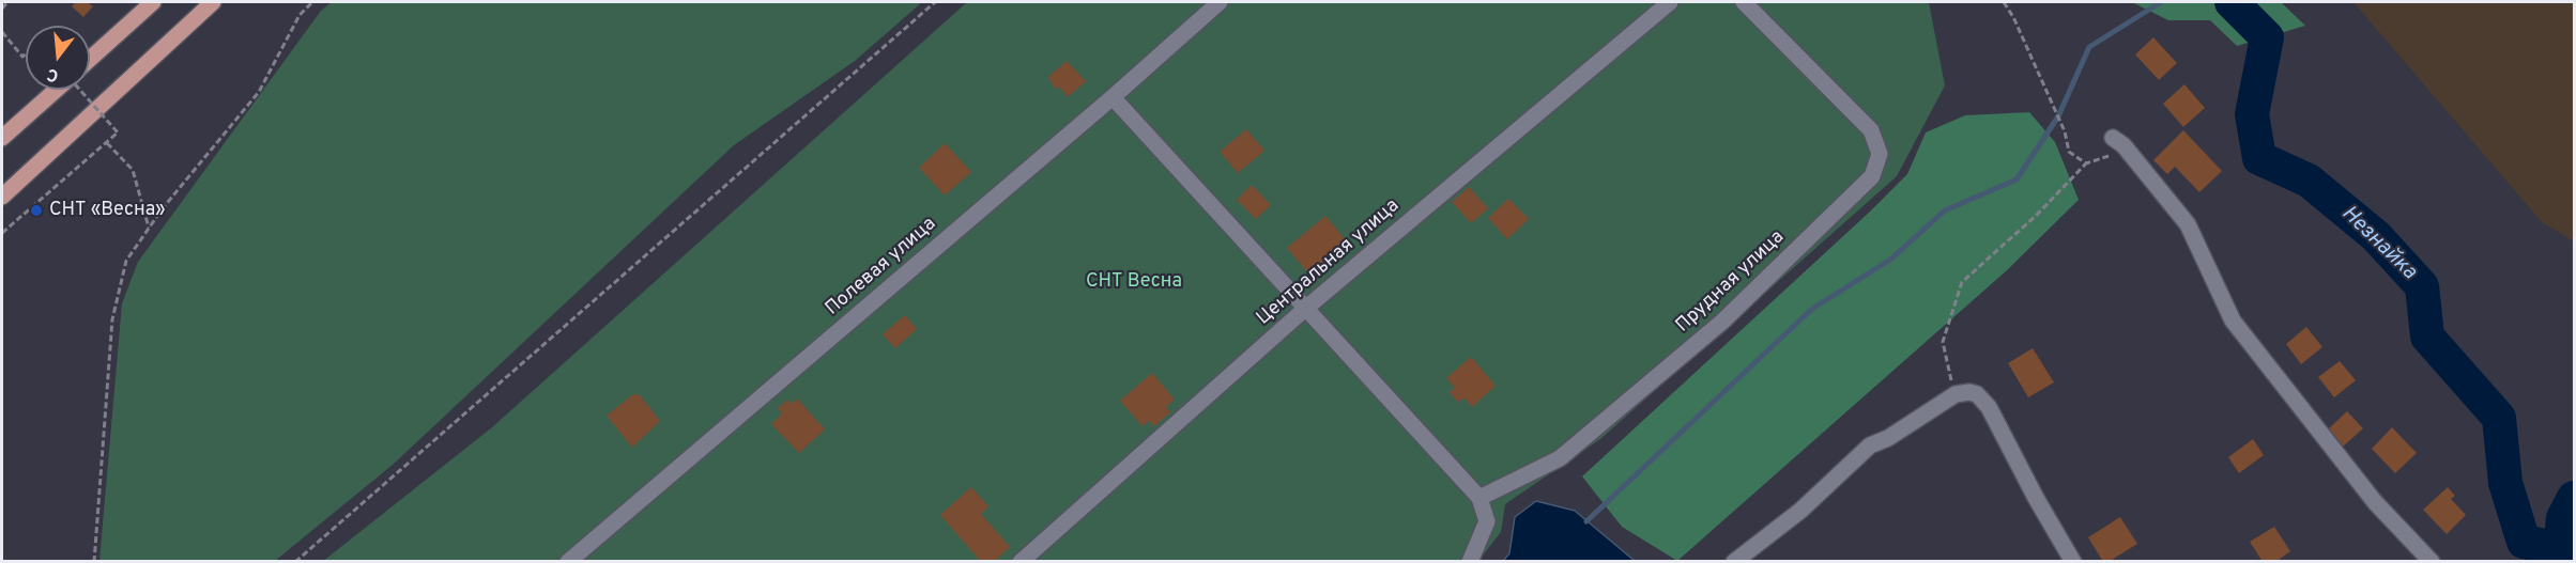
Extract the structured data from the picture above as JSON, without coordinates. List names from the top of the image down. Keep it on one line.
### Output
{"streets":{"street":["Центральная улица","Полевая улица","Прудная улица"]},"water":["Незнайка"],"parks":["СНТ Весна"],"places":["СНТ «Весна»"],"north":"bottom"}
